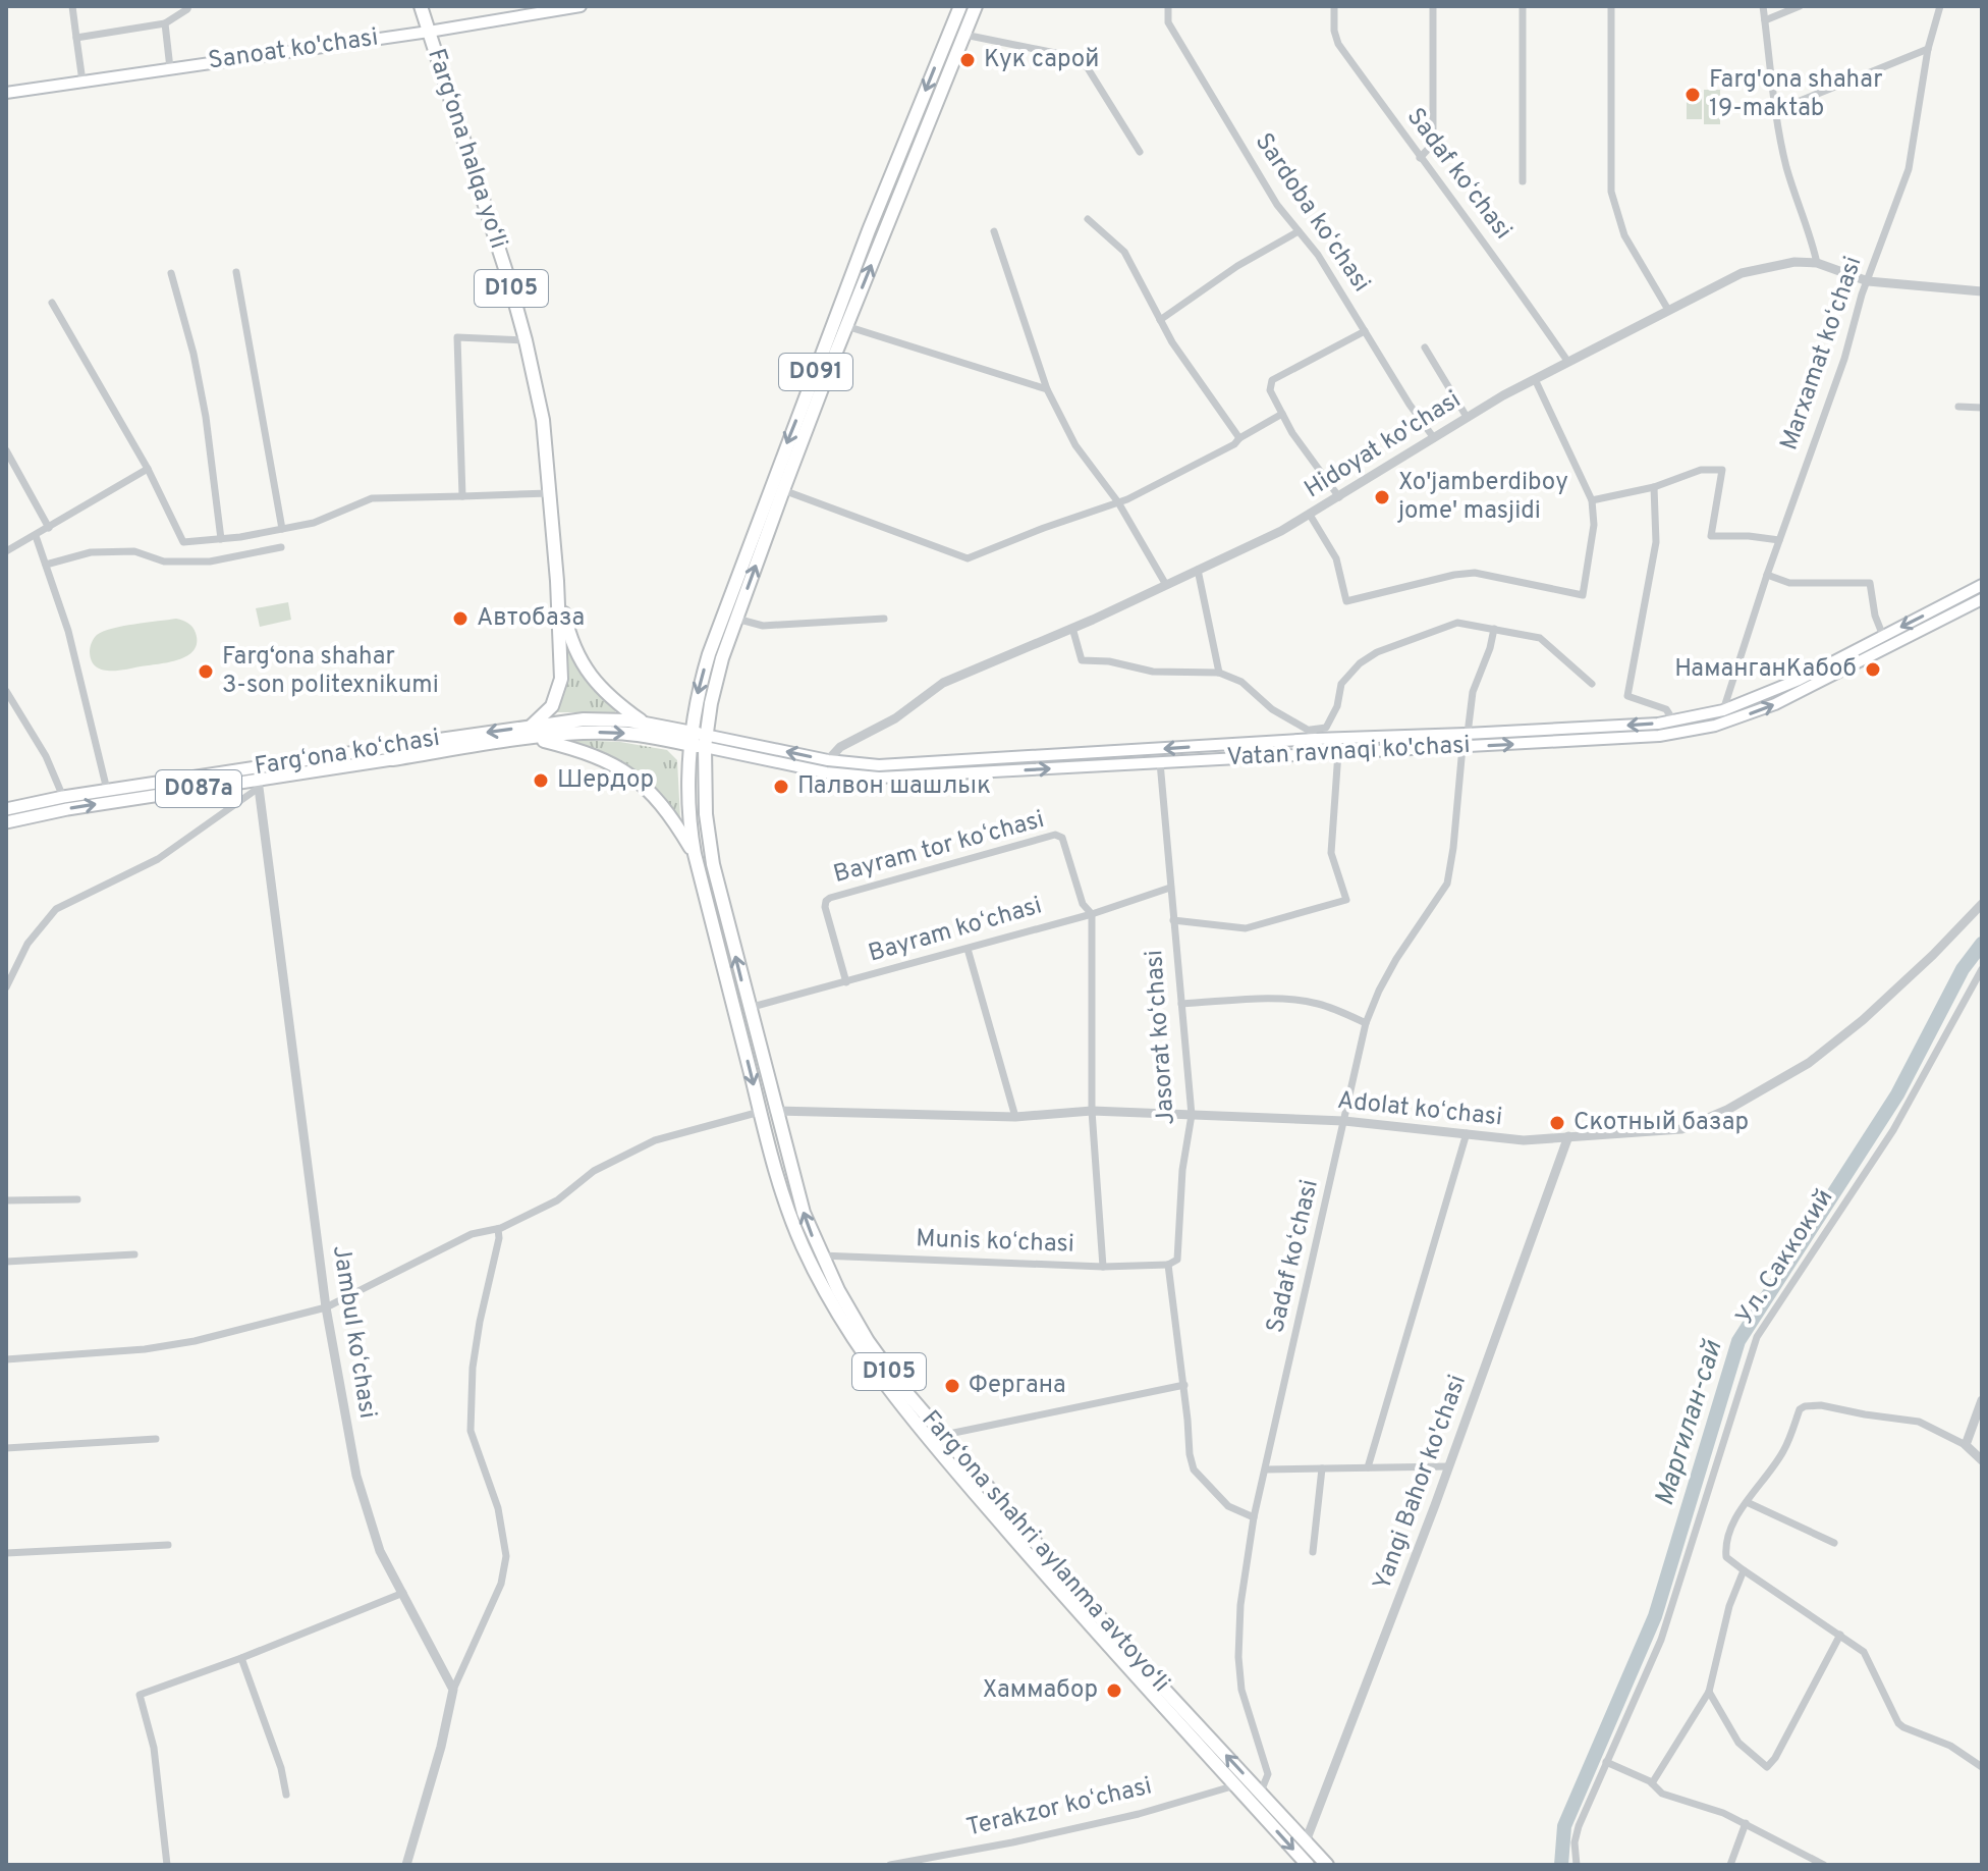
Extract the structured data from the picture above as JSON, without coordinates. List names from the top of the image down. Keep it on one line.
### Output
{"streets":{"highway":["Farg‘ona halqa yo‘li","D105","D091","Vatan ravnaqi ko'chasi","Fargʻona koʻchasi","Farg‘ona shahri aylanma avtoyo‘li"],"main road":["Sanoat ko'chasi","D087a"],"street":["Sadaf koʻchasi","Sardoba koʻchasi","Marxamat koʻchasi","Hidoyat ko'chasi","Bayram tor koʻchasi","Bayram koʻchasi","Jasorat koʻchasi","Adolat koʻchasi","Munis koʻchasi","Ул. Саккокий","Jambul koʻchasi","Yangi Bahor ko'chasi","Terakzor koʻchasi"]},"crossings":[["Sanoat ko'chasi","Farg‘ona halqa yo‘li"],["Farg‘ona halqa yo‘li","D105"],["Sadaf koʻchasi","Hidoyat ko'chasi"],["Sadaf koʻchasi","Vatan ravnaqi ko'chasi"],["Sadaf koʻchasi","Jasorat koʻchasi"],["Sadaf koʻchasi","Adolat koʻchasi"],["Sadaf koʻchasi","Farg‘ona shahri aylanma avtoyo‘li"],["Sardoba koʻchasi","Hidoyat ko'chasi"],["D105","Fargʻona koʻchasi"],["D105","Farg‘ona shahri aylanma avtoyo‘li"],["Marxamat koʻchasi","Hidoyat ko'chasi"],["Marxamat koʻchasi","Vatan ravnaqi ko'chasi"],["D091","Vatan ravnaqi ko'chasi"],["D091","Fargʻona koʻchasi"],["D091","Farg‘ona shahri aylanma avtoyo‘li"],["Hidoyat ko'chasi","Vatan ravnaqi ko'chasi"],["Vatan ravnaqi ko'chasi","Fargʻona koʻchasi"],["Vatan ravnaqi ko'chasi","Jasorat koʻchasi"],["Vatan ravnaqi ko'chasi","Farg‘ona shahri aylanma avtoyo‘li"],["Fargʻona koʻchasi","Jambul koʻchasi"],["Fargʻona koʻchasi","Farg‘ona shahri aylanma avtoyo‘li"],["Bayram tor koʻchasi","Bayram koʻchasi"],["Bayram tor koʻchasi","Adolat koʻchasi"],["Bayram tor koʻchasi","Munis koʻchasi"],["Bayram koʻchasi","Jasorat koʻchasi"],["Bayram koʻchasi","Farg‘ona shahri aylanma avtoyo‘li"],["Jasorat koʻchasi","Adolat koʻchasi"],["Jasorat koʻchasi","Munis koʻchasi"],["Adolat koʻchasi","Yangi Bahor ko'chasi"],["Adolat koʻchasi","Farg‘ona shahri aylanma avtoyo‘li"],["Munis koʻchasi","Farg‘ona shahri aylanma avtoyo‘li"],["Yangi Bahor ko'chasi","Farg‘ona shahri aylanma avtoyo‘li"],["Farg‘ona shahri aylanma avtoyo‘li","Terakzor koʻchasi"]],"water":["Маргилан-сай"],"places":["Кук сарой","Farg'ona shahar 19-maktab","Xo'jamberdiboy jome' masjidi","Автобаза","НаманганКабоб","Farg‘ona shahar 3-son politexnikumi","Шердор","Палвон шашлык","Скотный базар","Фергана","Хаммабор"]}
